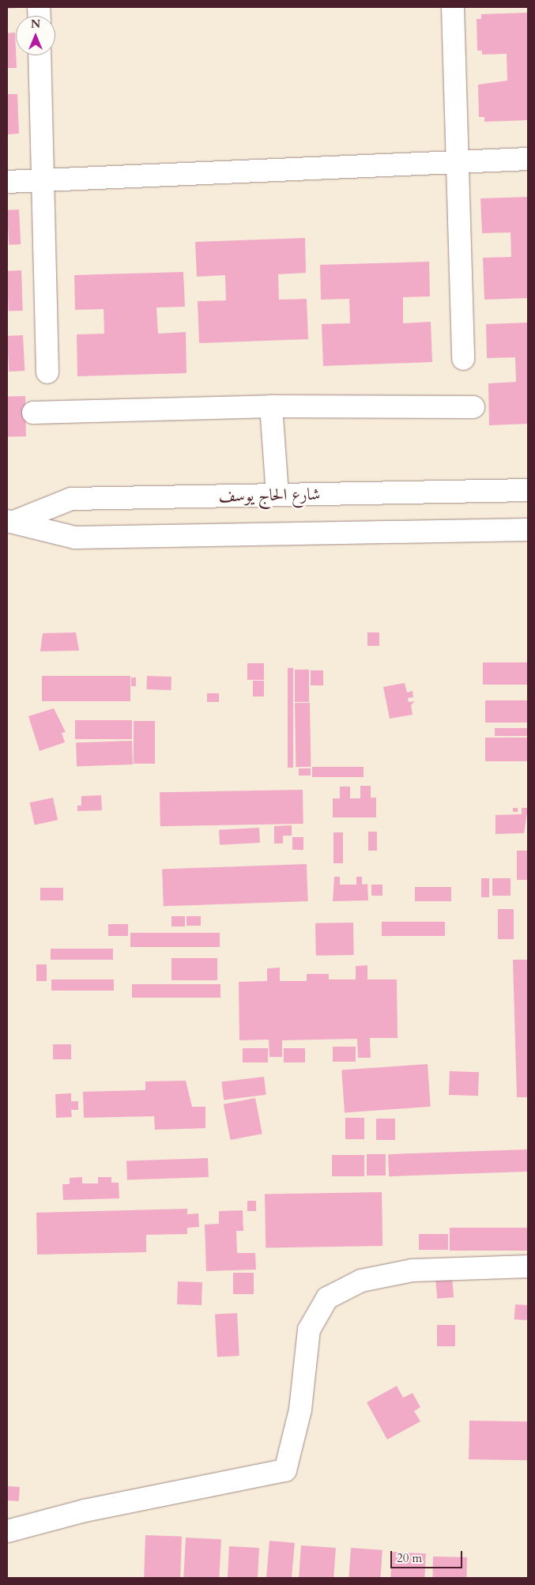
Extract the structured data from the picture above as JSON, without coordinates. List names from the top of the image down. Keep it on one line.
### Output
{"streets":{"street":["شارع الحاج يوسف"]},"scale_bar":"20 m","north":"top"}
